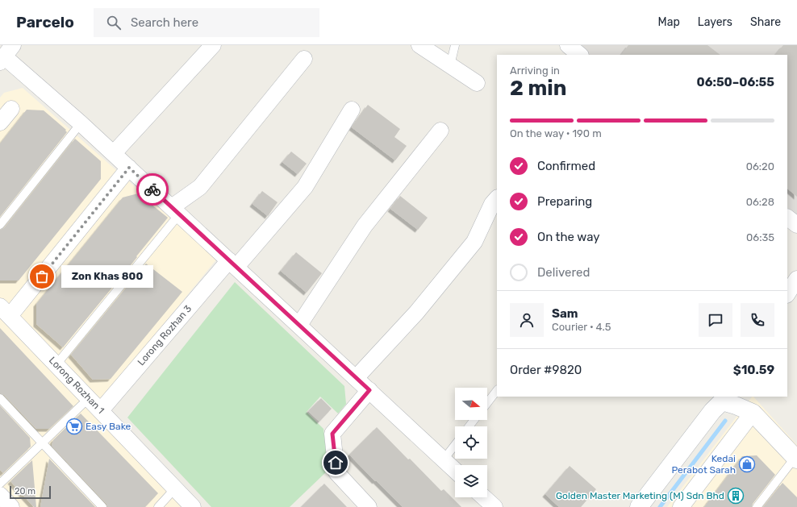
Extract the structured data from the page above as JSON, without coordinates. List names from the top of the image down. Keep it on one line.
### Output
{"streets":{"street":["Lorong Rozhan 3","Lorong Rozhan 1"]},"crossings":[["Lorong Rozhan 3","Lorong Rozhan 1"]],"places":{"other":["Zon Khas 800"],"supermarket":["Easy Bake"],"shop":["Kedai Perabot Sarah"],"building":["Golden Master Marketing (M) Sdn Bhd"]},"scale_bar":"20 m","north":"right","page":{"header":"Parcelo","search":"Search here","nav":["Map","Layers","Share"],"heading":["2 min","Arriving in","06:50–06:55"],"panel":["Sam","Courier · 4.5","Order #9820","$10.59"],"bar":"On the way · 190 m","list":[["Confirmed","06:20"],["Preparing","06:28"],["On the way","06:35"],"Delivered"],"bubble":"Zon Khas 800","scale":"20 m"}}
